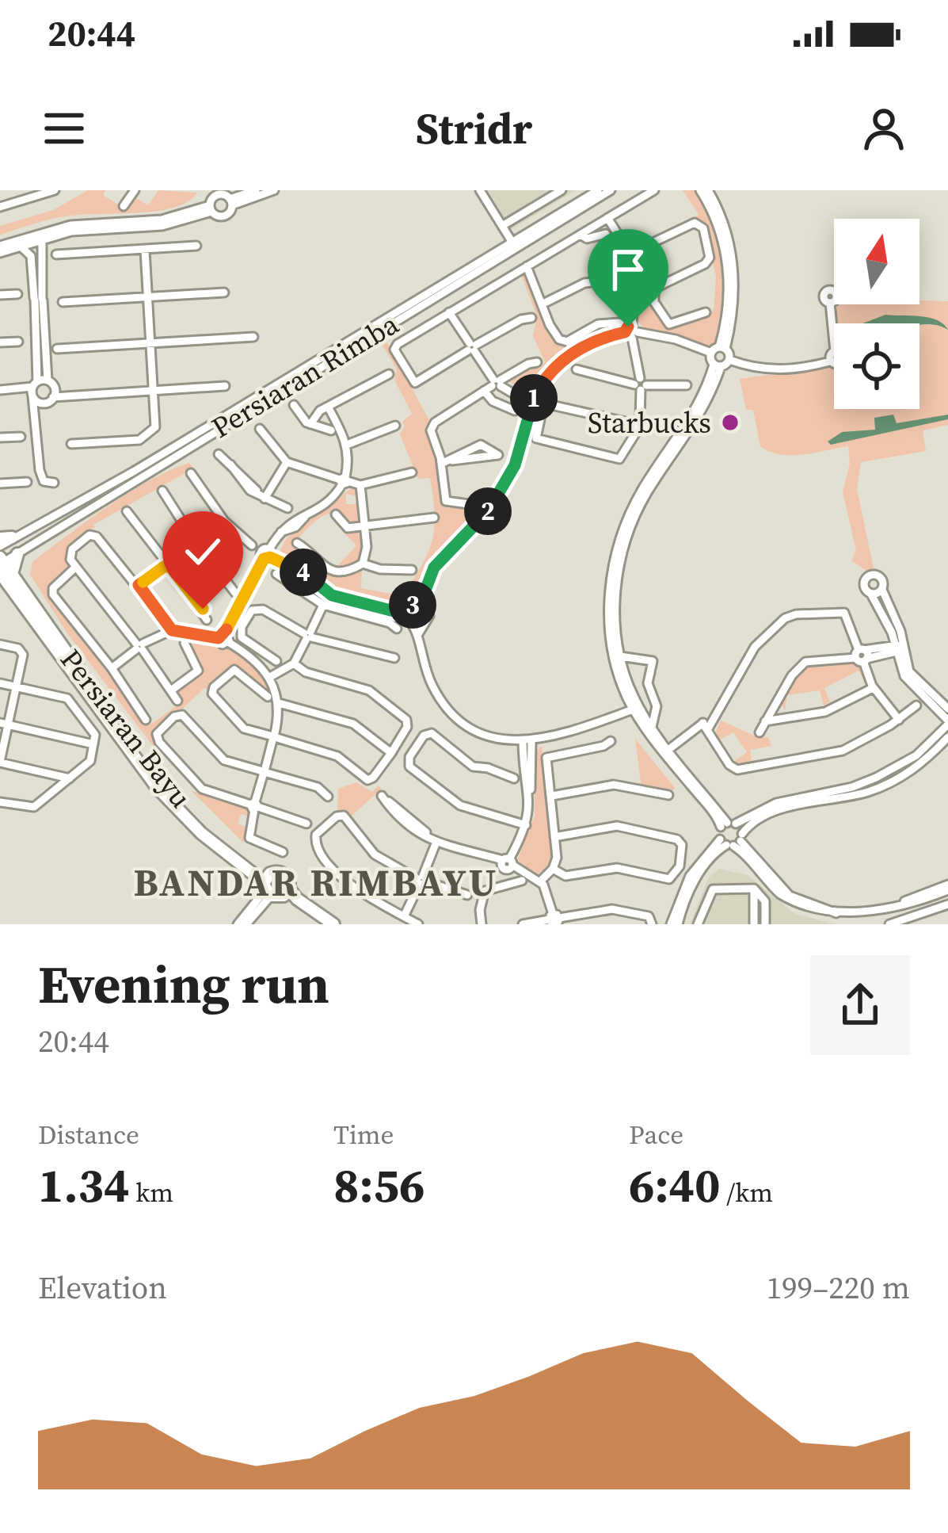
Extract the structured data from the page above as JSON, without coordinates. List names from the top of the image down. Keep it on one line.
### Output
{"streets":{"main road":["Persiaran Bayu"],"street":["Persiaran Rimba"]},"districts":["BANDAR RIMBAYU"],"places":["Starbucks"],"north":"top","page":{"status":"20:44","header":"Stridr","pins":["1","2","4","3"],"heading":["Evening run","20:44"],"stats":[["Distance","1.34 km"],["Time","8:56"],["Pace","6:40 /km"]],"chart":["Elevation","199–220 m"]}}
